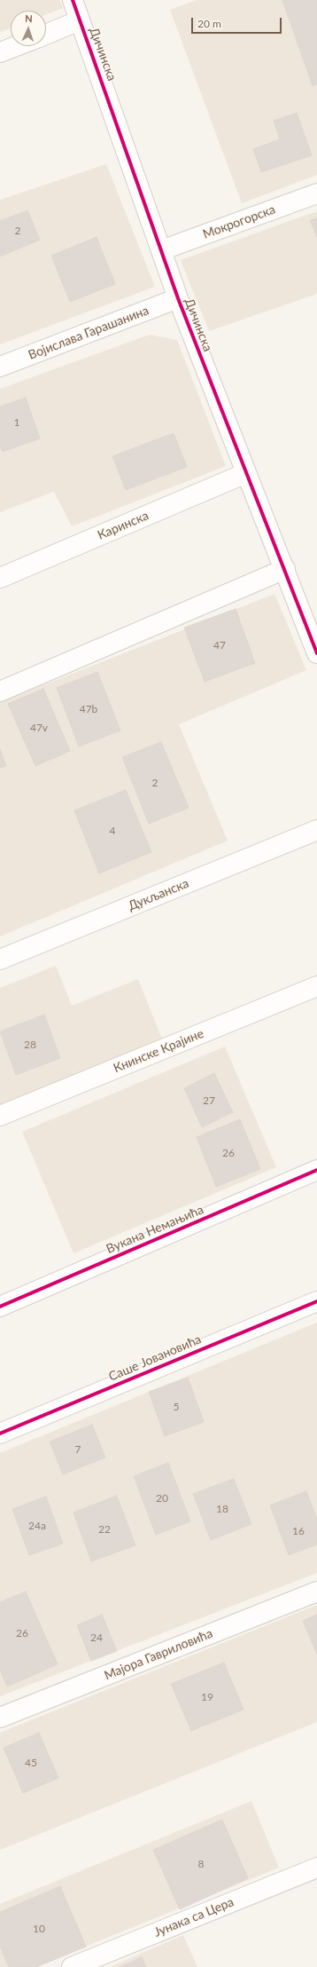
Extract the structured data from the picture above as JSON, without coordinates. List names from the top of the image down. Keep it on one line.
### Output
{"streets":{"street":["Дичинска","Мокрогорска","Војислава Гарашанина","Каринска","Дукљанска","Книнске Крајине","Вукана Немањића","Саше Јовановића","Мајора Гавриловића","Јунака са Цера"]},"crossings":[["Дичинска","Мокрогорска"],["Дичинска","Војислава Гарашанина"],["Дичинска","Каринска"]],"house_numbers":["2","1","47","47b","47v","2","4","28","27","26","5","7","20","18","24a","22","16","26","24","19","45","8","10"],"scale_bar":"20 m","north":"top"}
